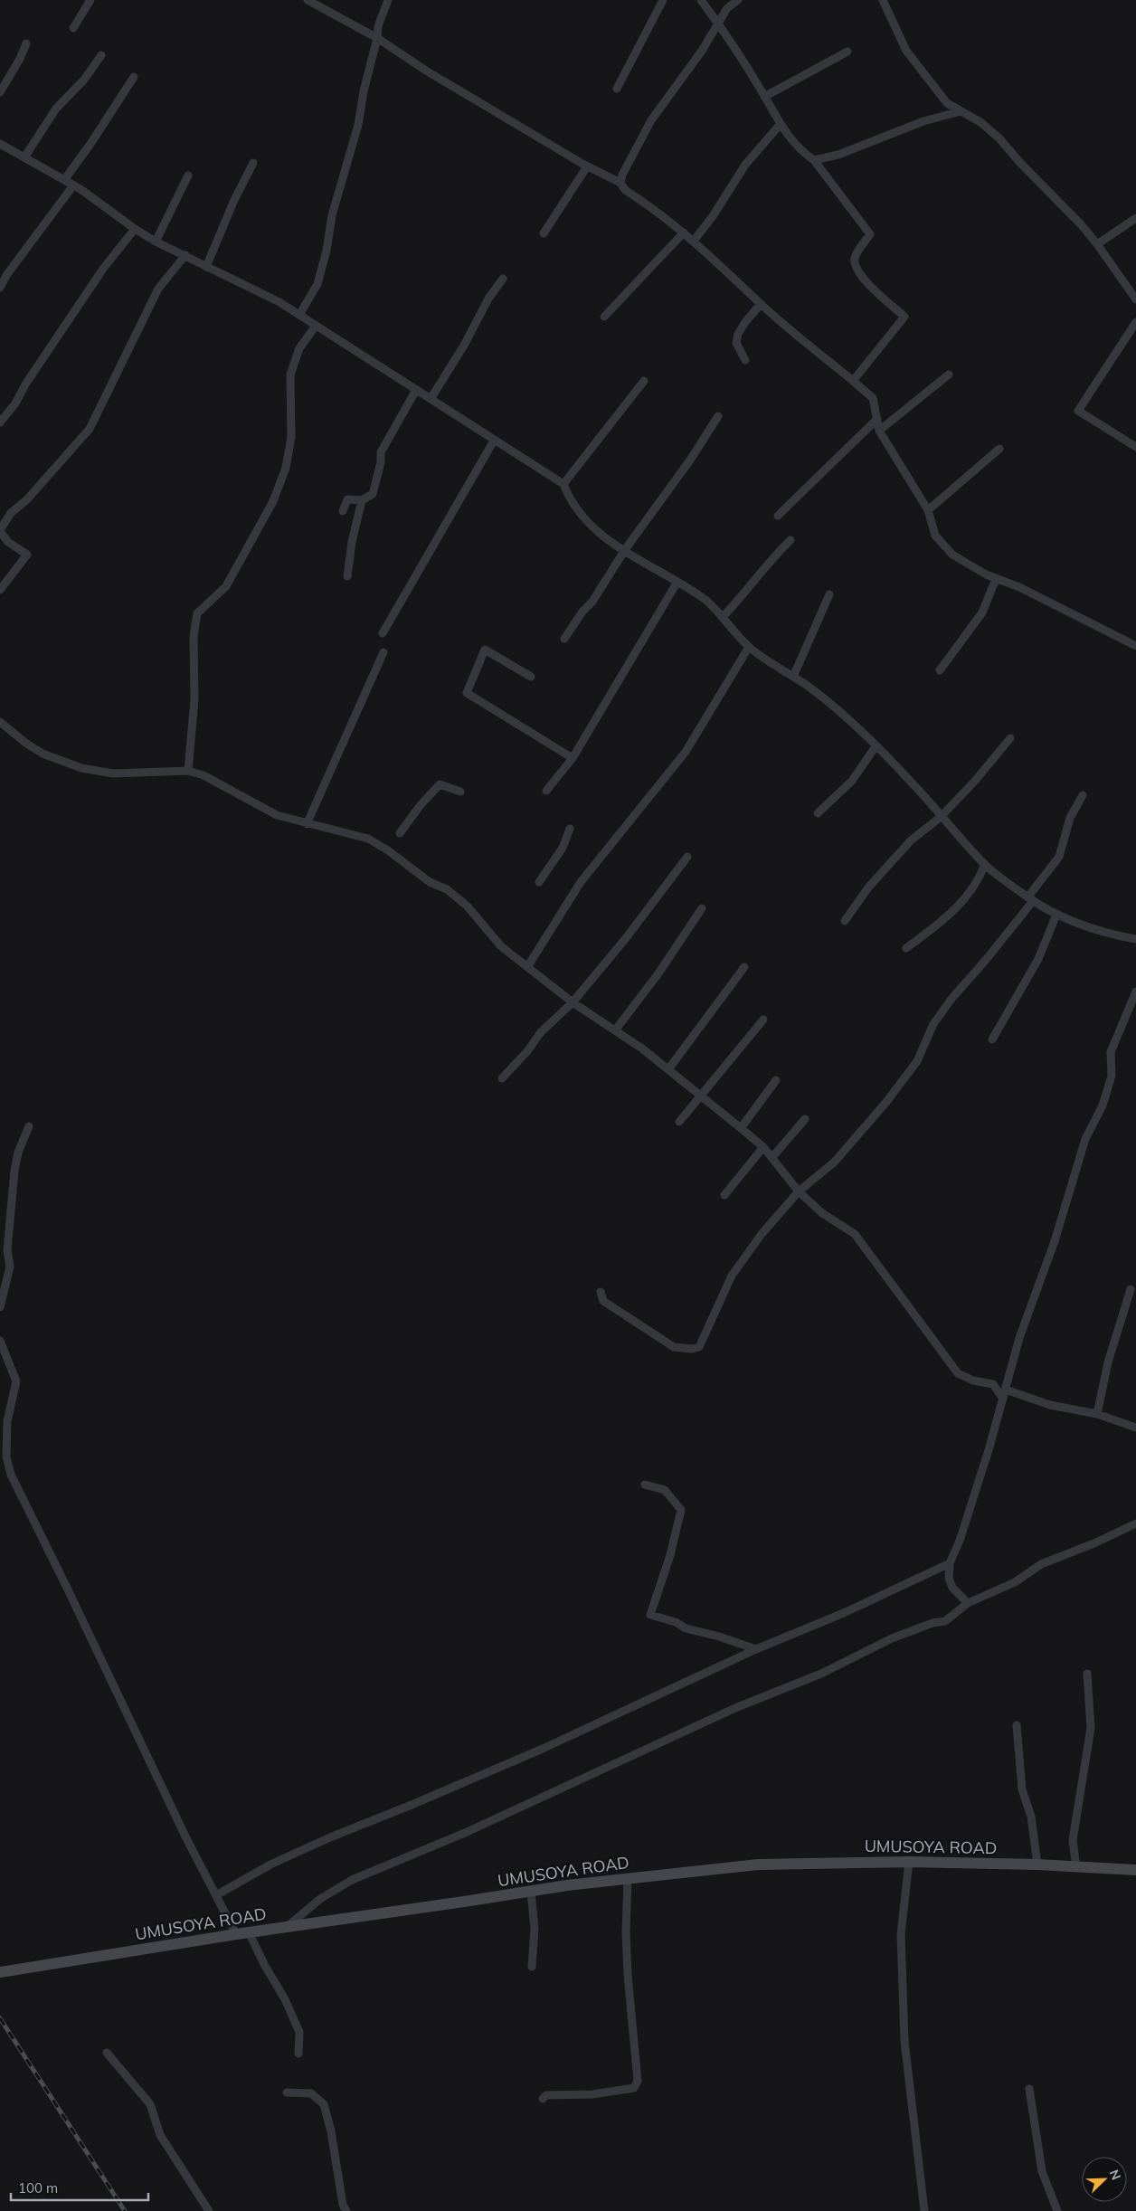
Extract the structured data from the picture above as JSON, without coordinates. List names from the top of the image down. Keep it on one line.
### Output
{"streets":{"main road":["UMUSOYA ROAD"]},"scale_bar":"100 m","north":"top right"}
